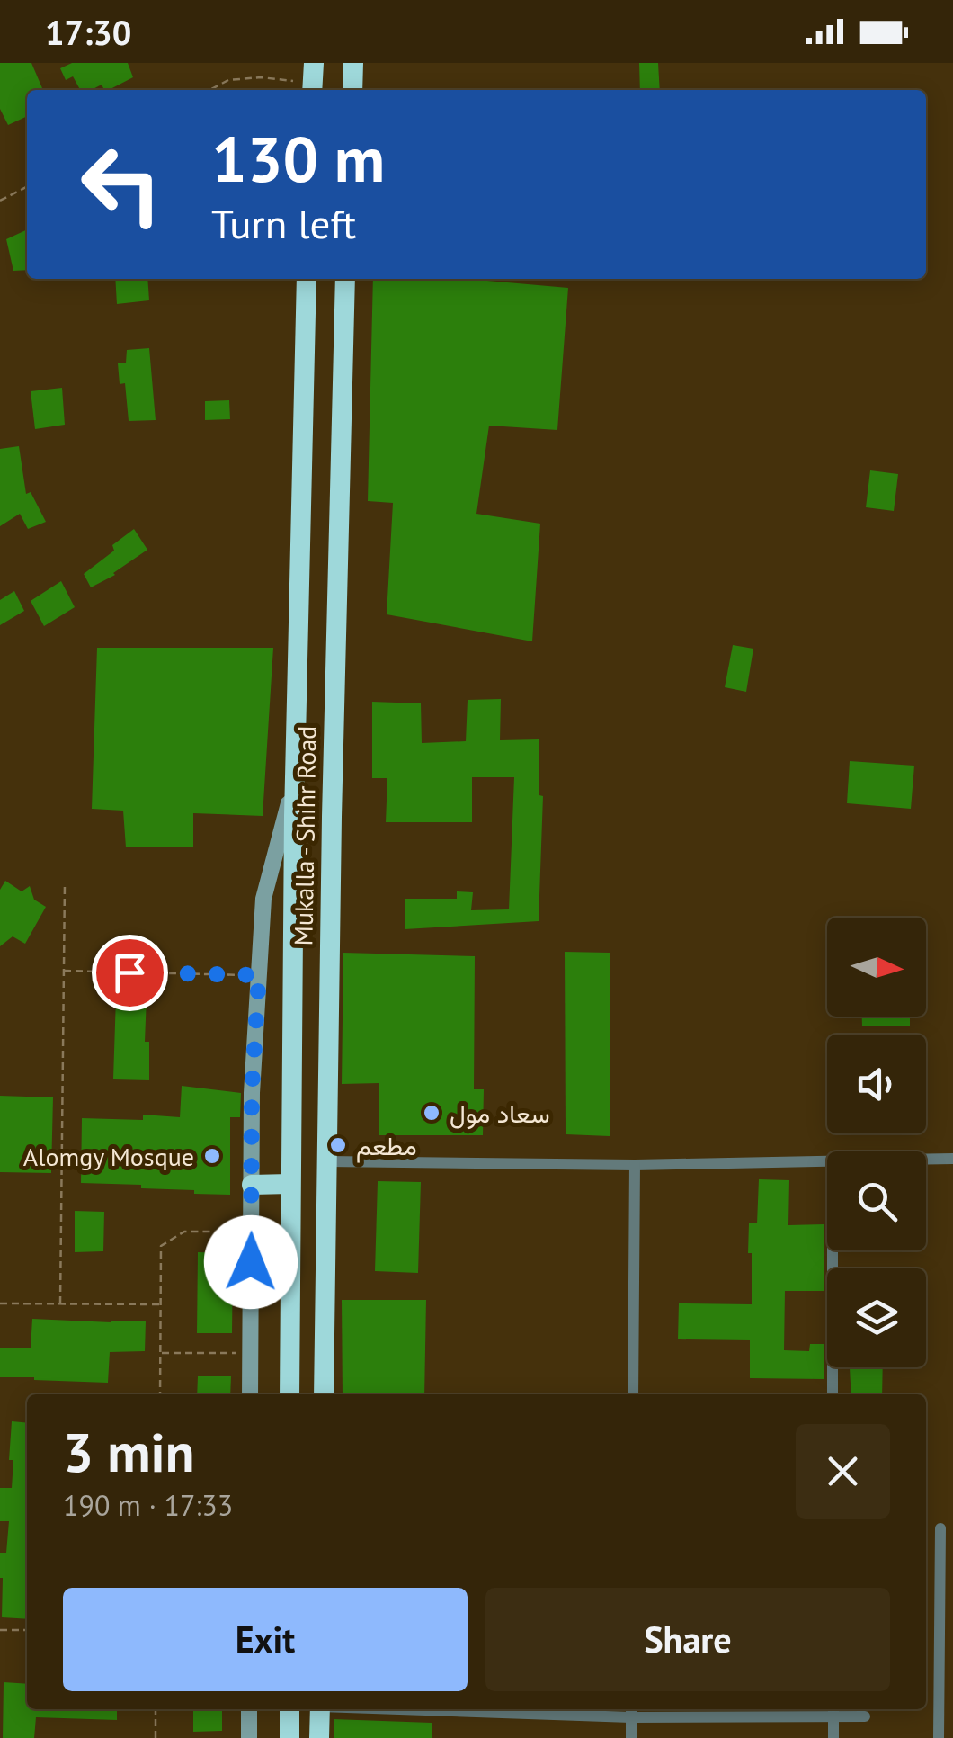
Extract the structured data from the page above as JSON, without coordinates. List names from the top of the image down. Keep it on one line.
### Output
{"streets":{"highway":["Mukalla - Shihr Road"]},"places":["سعاد مول","مطعم","Alomgy Mosque"],"north":"right","page":{"status":"17:30","turn":["130 m","Turn left"],"heading":["3 min","190 m · 17:33"],"buttons":["Exit","Share"]}}
